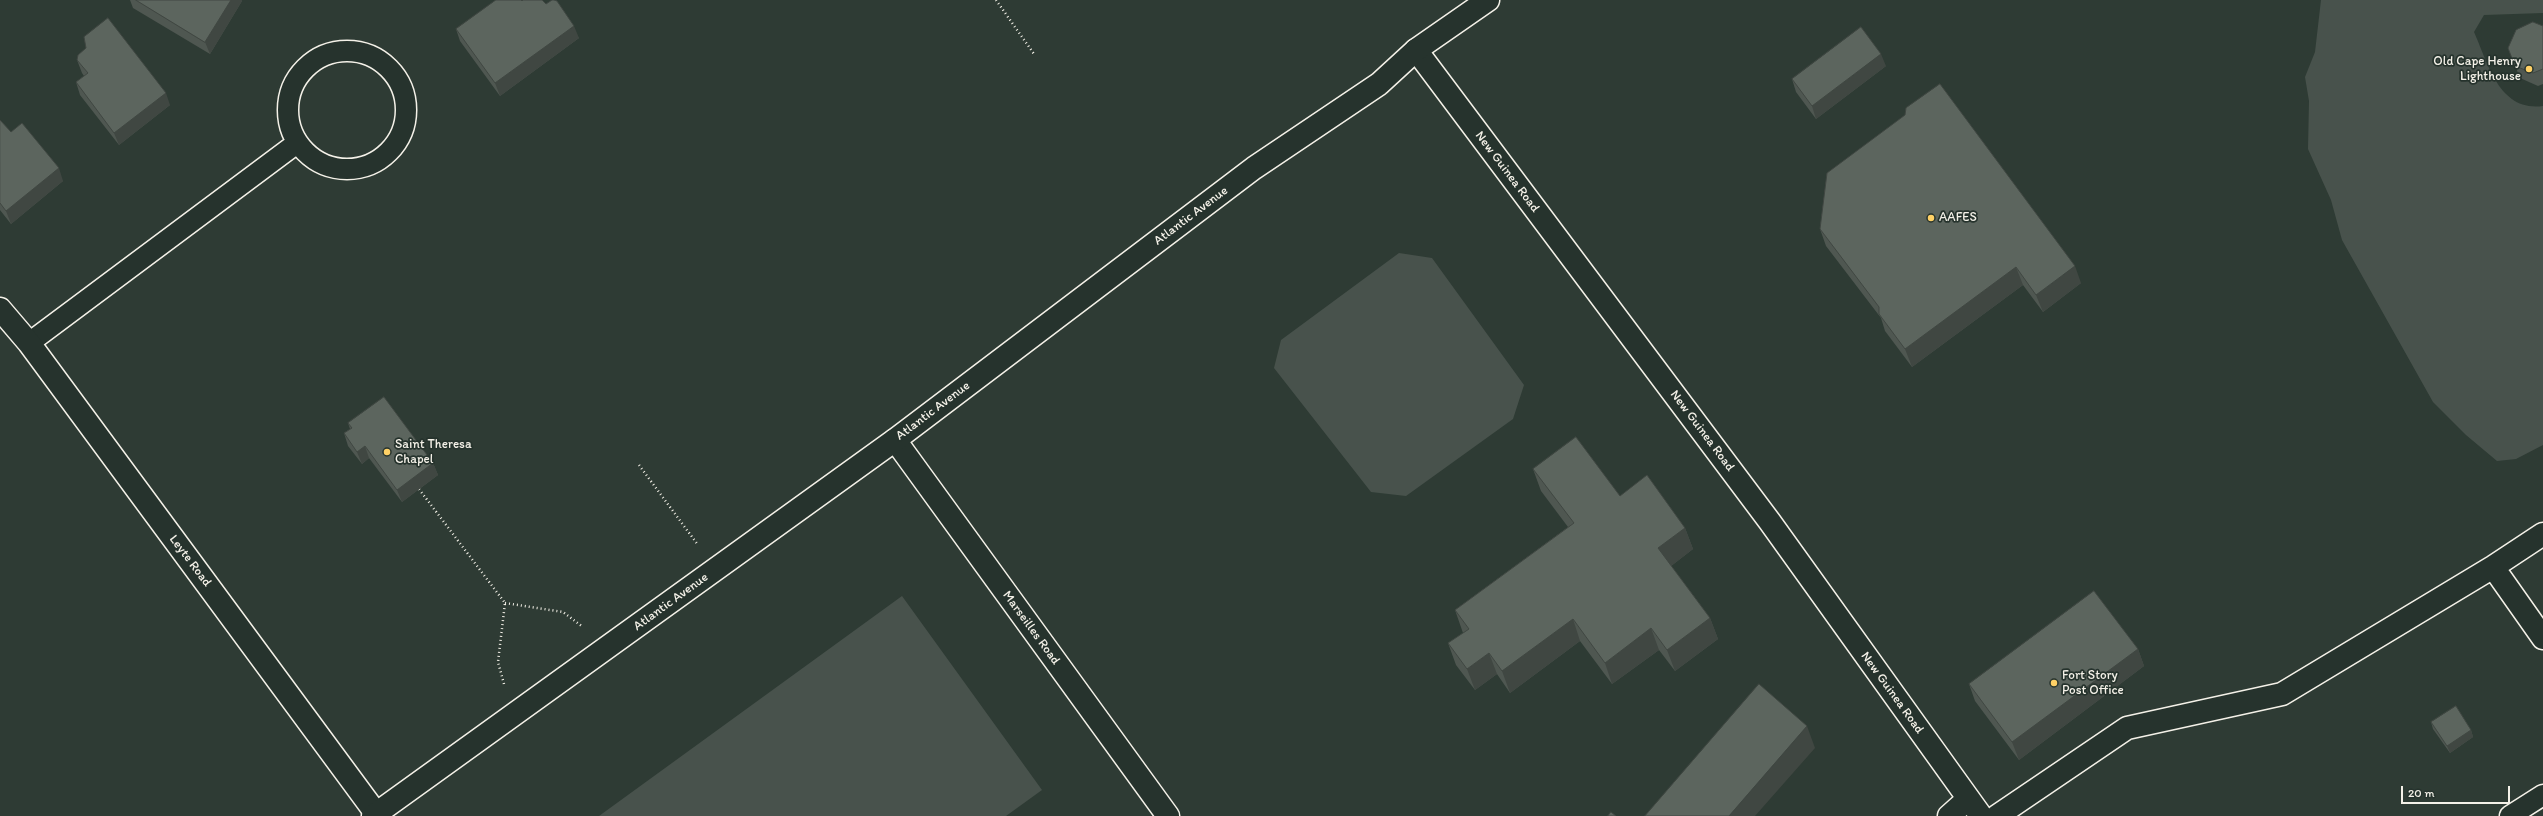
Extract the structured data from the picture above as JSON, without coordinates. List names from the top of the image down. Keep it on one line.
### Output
{"streets":{"street":["New Guinea Road","Atlantic Avenue","Leyte Road","Marseilles Road"]},"crossings":[["New Guinea Road","Atlantic Avenue"],["Atlantic Avenue","Leyte Road"],["Atlantic Avenue","Marseilles Road"]],"places":["Old Cape Henry Lighthouse","AAFES","Saint Theresa Chapel","Fort Story Post Office"],"scale_bar":"20 m"}
